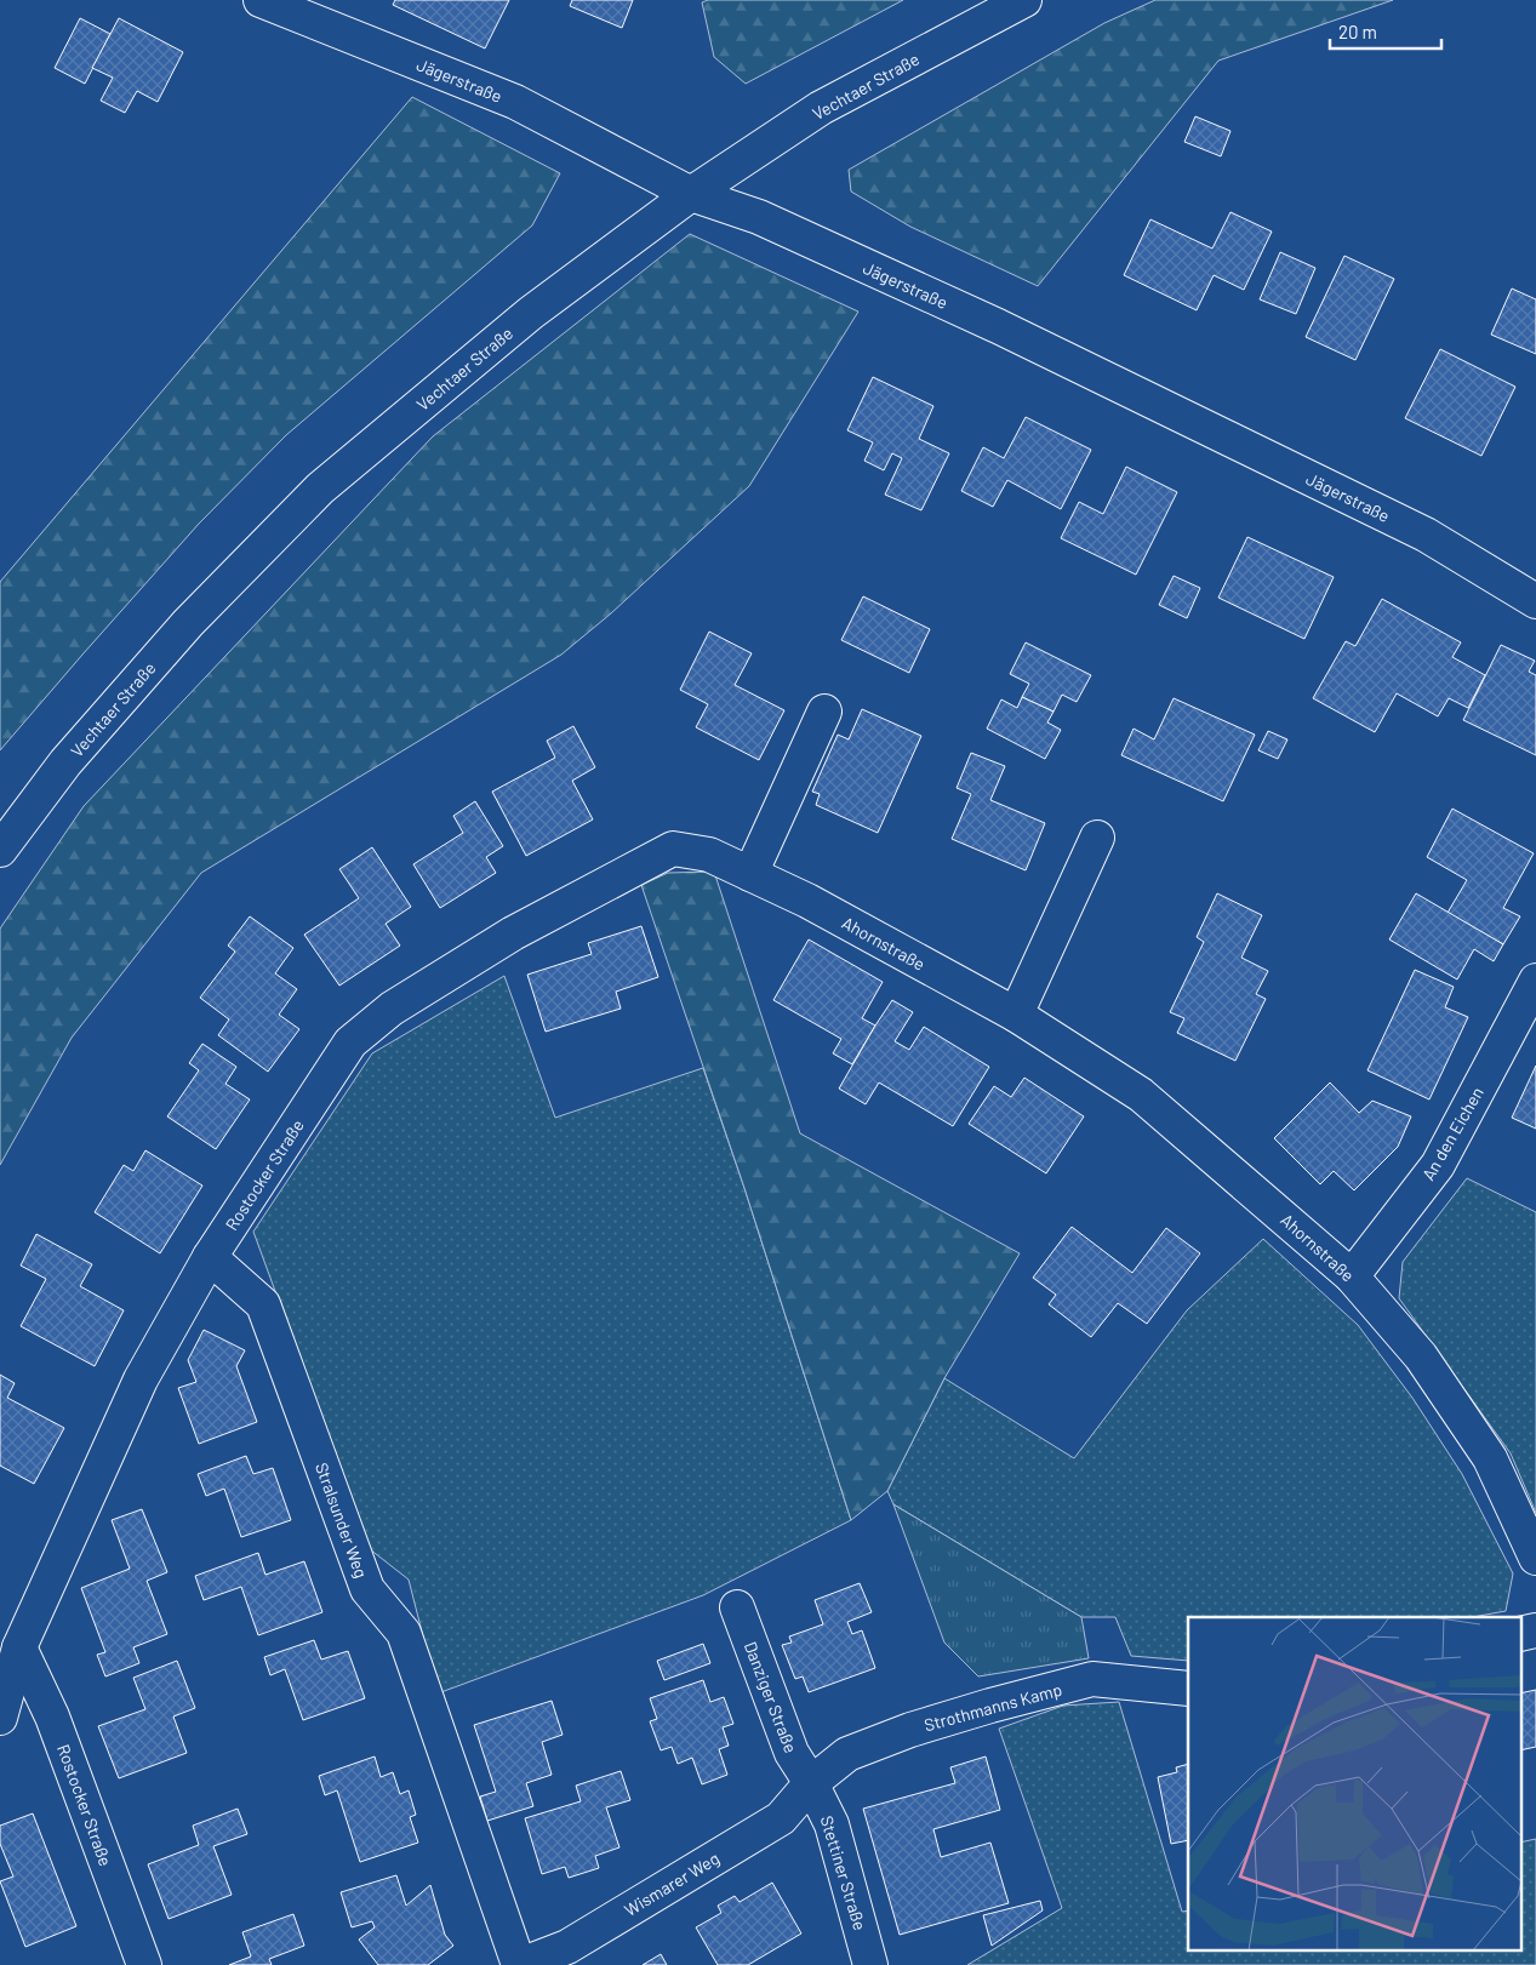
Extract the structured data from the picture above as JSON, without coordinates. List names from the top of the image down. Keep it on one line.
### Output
{"streets":{"street":["Jägerstraße","Vechtaer Straße","Ahornstraße","An den Eichen","Rostocker Straße","Stralsunder Weg","Danziger Straße","Strothmanns Kamp","Stettiner Straße","Wismarer Weg"]},"crossings":[["Jägerstraße","Vechtaer Straße"],["Ahornstraße","An den Eichen"],["Ahornstraße","Rostocker Straße"],["Rostocker Straße","Stralsunder Weg"],["Stralsunder Weg","Wismarer Weg"],["Danziger Straße","Strothmanns Kamp"],["Danziger Straße","Stettiner Straße"],["Danziger Straße","Wismarer Weg"],["Strothmanns Kamp","Stettiner Straße"],["Strothmanns Kamp","Wismarer Weg"],["Stettiner Straße","Wismarer Weg"]],"scale_bar":"20 m"}
